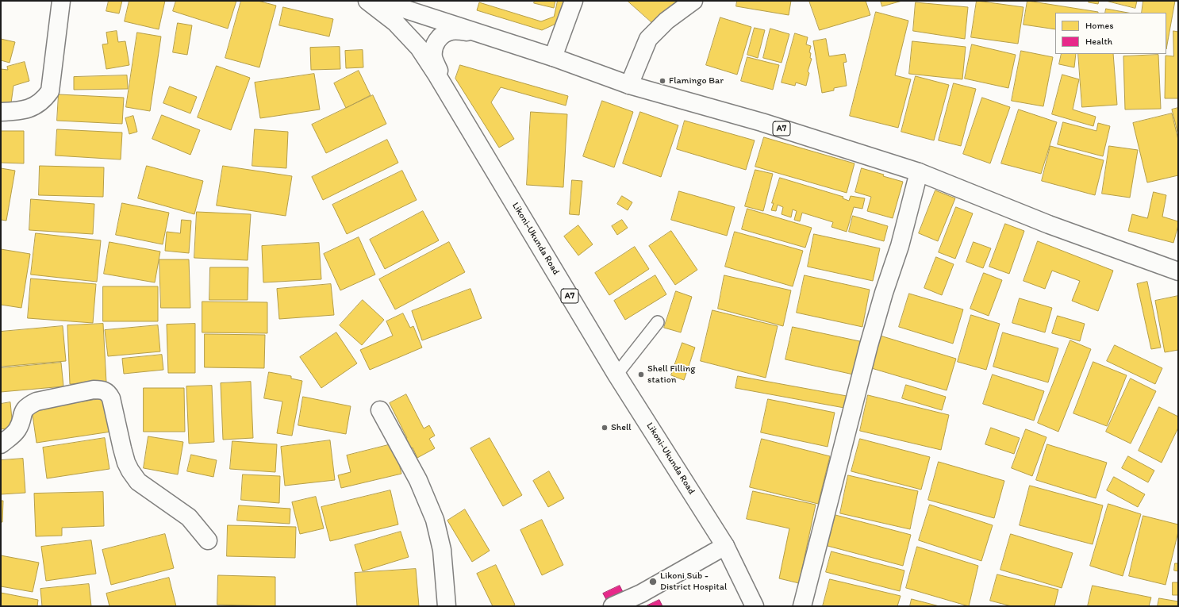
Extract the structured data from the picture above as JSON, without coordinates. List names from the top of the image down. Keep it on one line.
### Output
{"streets":{"main road":["A7","Likoni-Ukunda Road"]},"places":["Flamingo Bar","Shell Filling station","Shell","Likoni Sub - District Hospital"],"legend":["Homes","Health"]}
